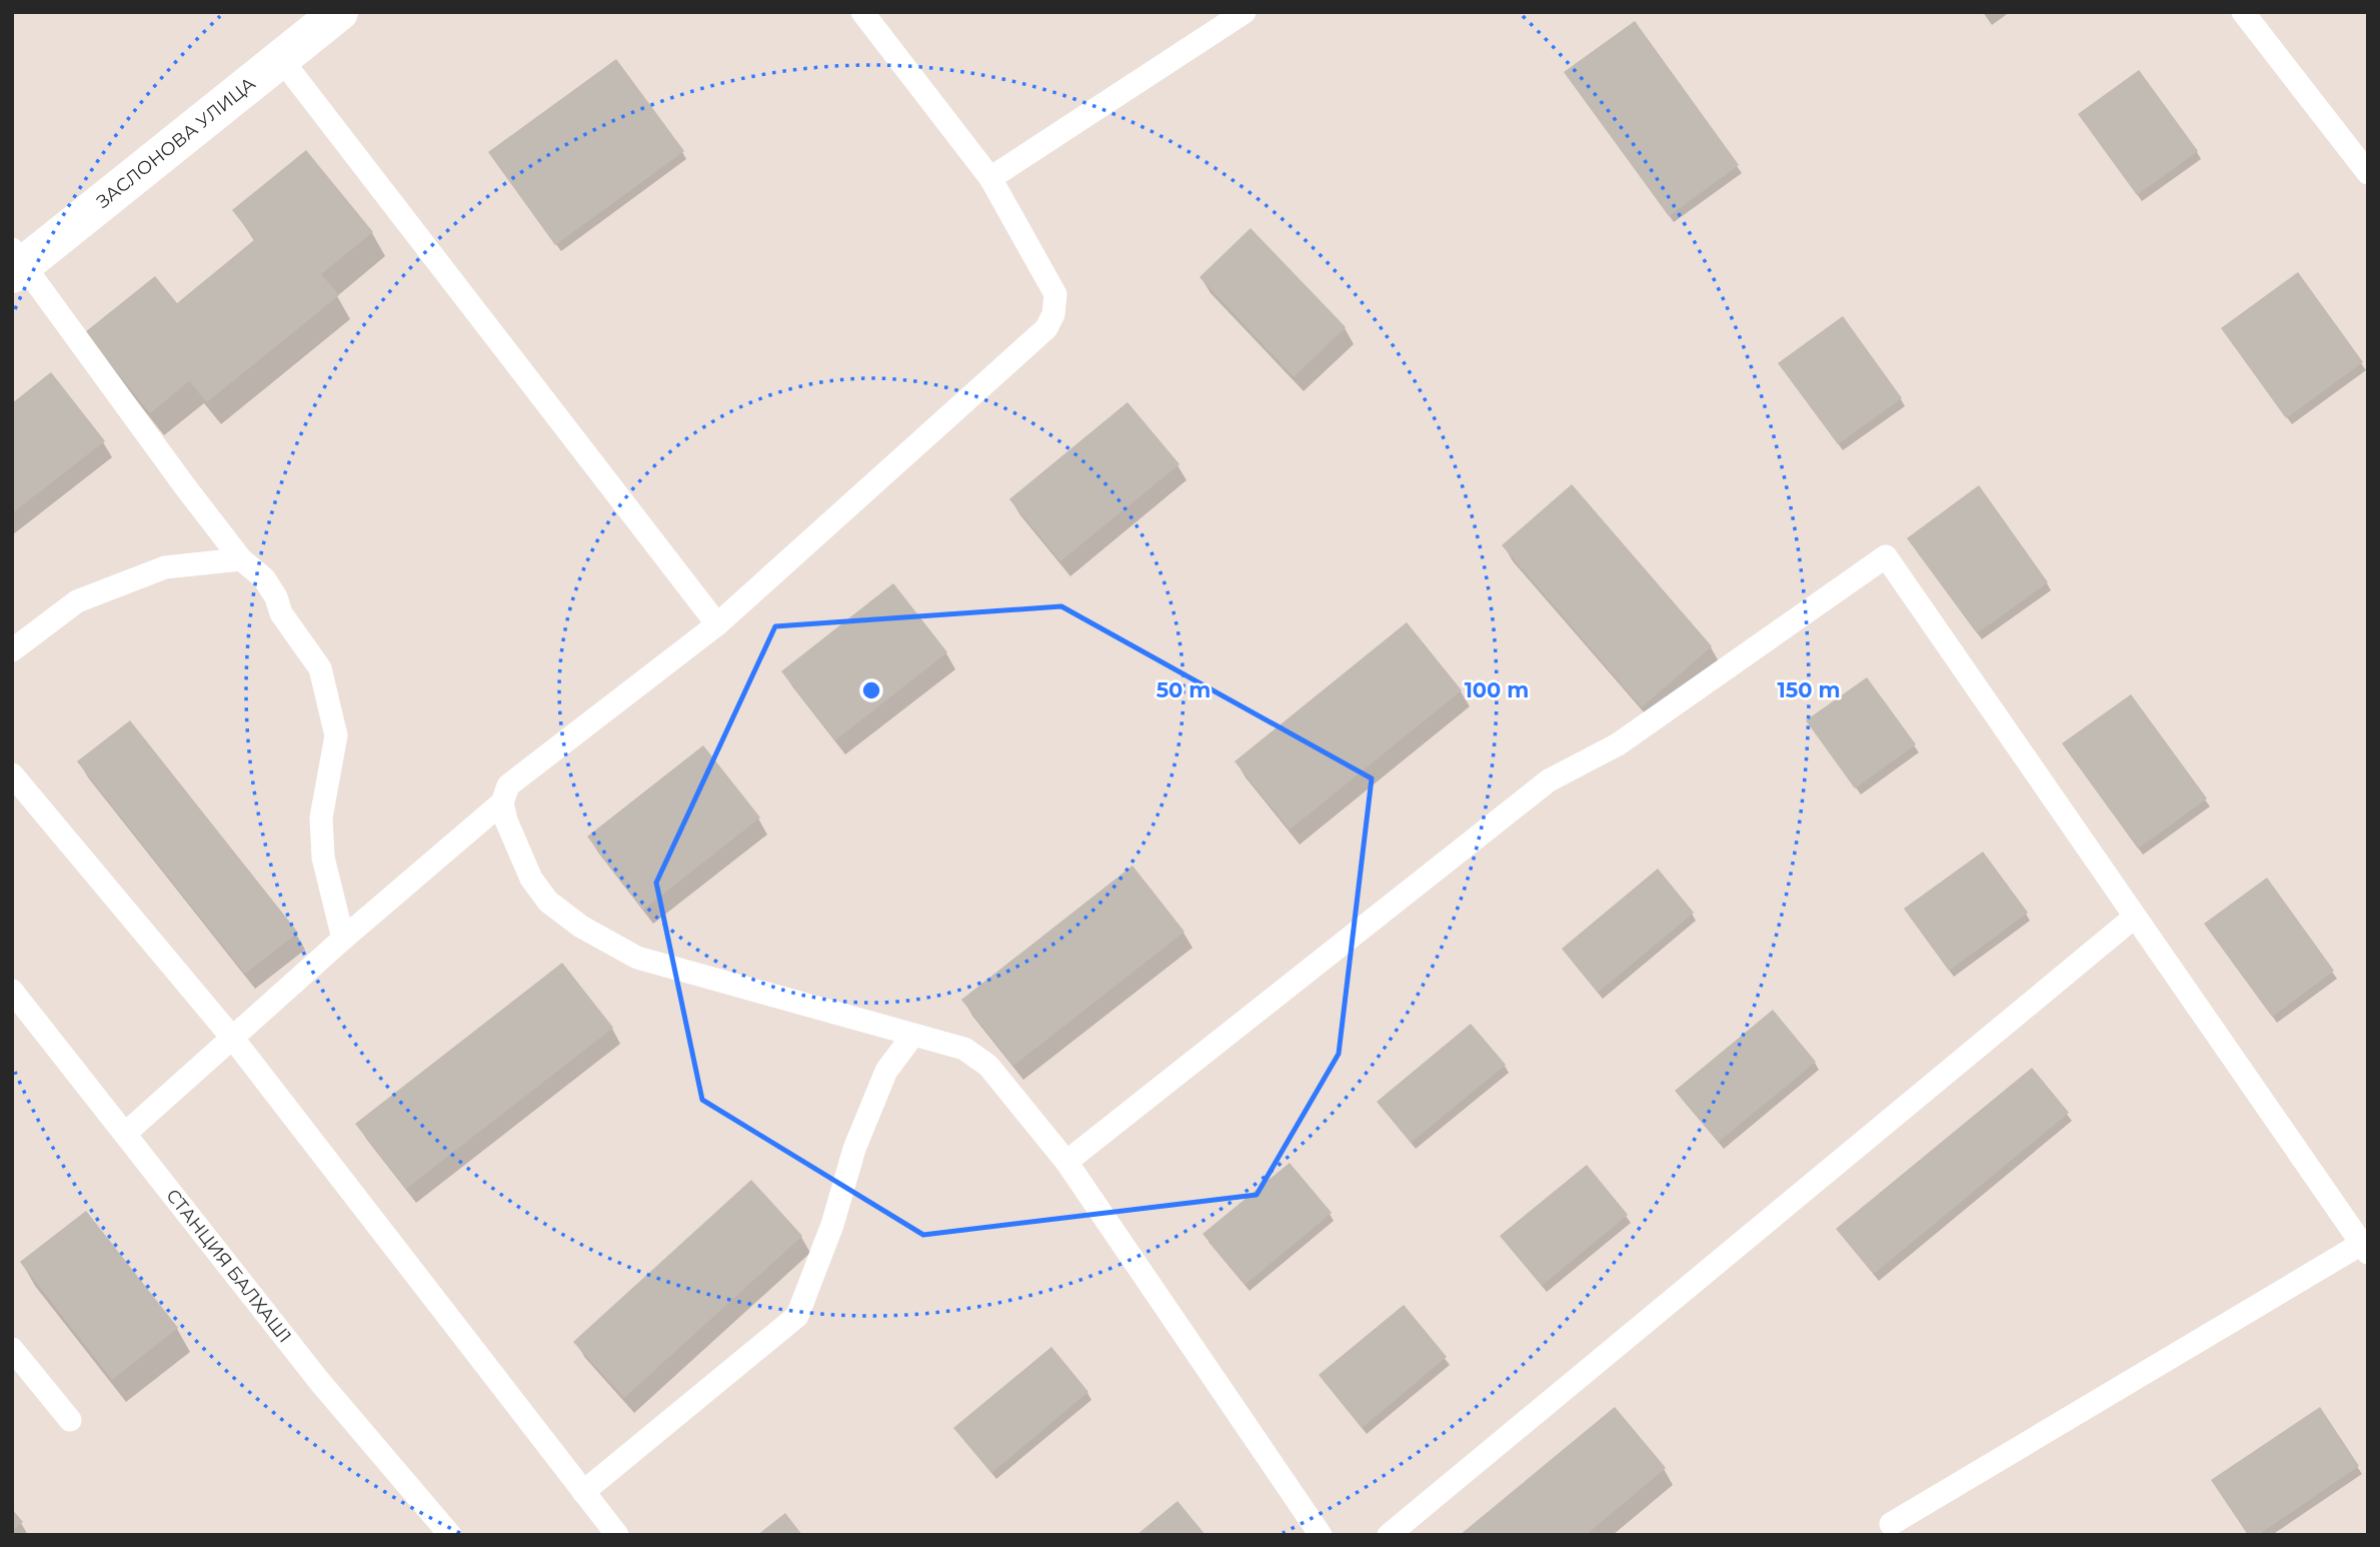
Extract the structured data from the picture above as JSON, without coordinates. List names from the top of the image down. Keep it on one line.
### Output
{"streets":{"street":["ЗАСЛОНОВА УЛИЦА"],"lane":["СТАНЦИЯ БАЛХАШ1"]},"rings":["50 m","100 m","150 m"]}
